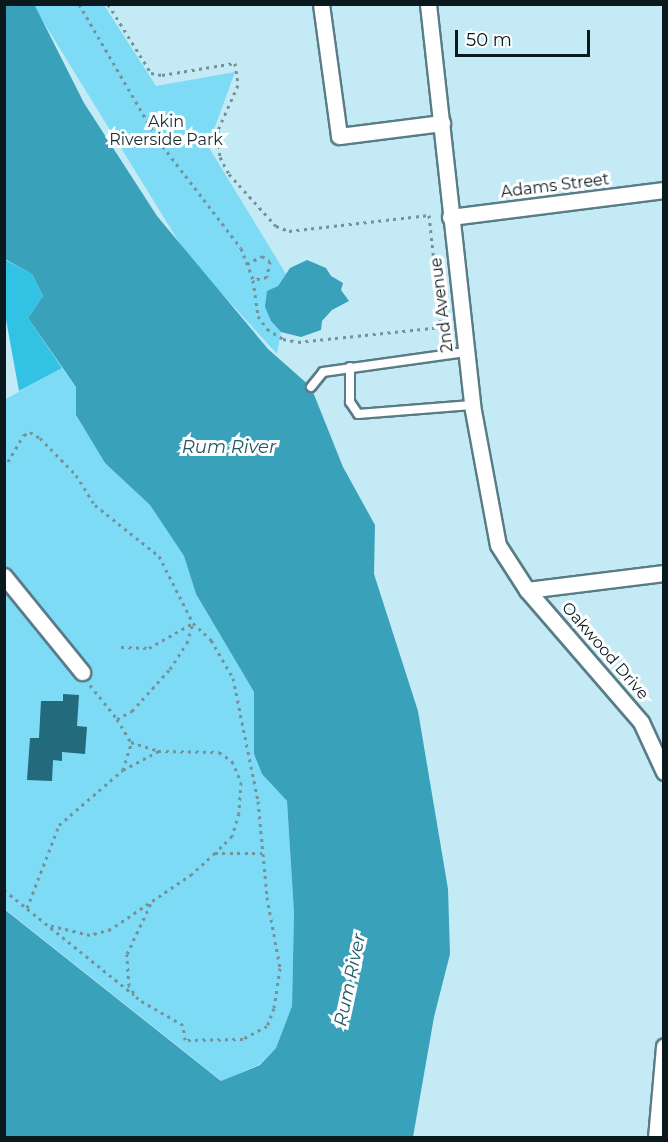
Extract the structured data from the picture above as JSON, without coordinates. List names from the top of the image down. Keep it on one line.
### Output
{"streets":{"street":["Adams Street","2nd Avenue","Oakwood Drive"]},"crossings":[["Adams Street","2nd Avenue"],["2nd Avenue","Oakwood Drive"]],"water":["Rum River"],"parks":["Akin Riverside Park"],"scale_bar":"50 m"}
